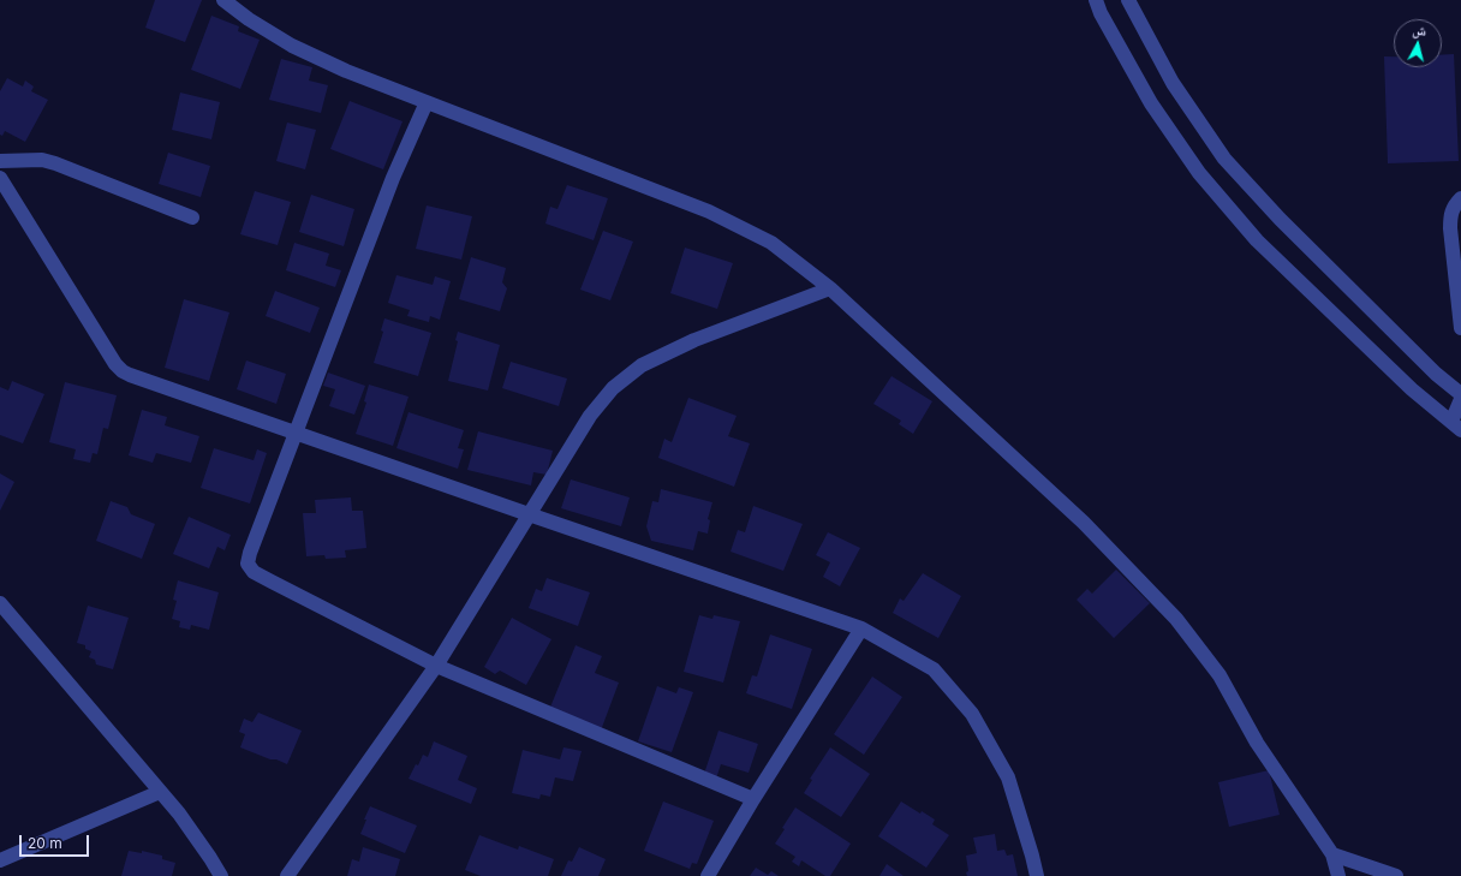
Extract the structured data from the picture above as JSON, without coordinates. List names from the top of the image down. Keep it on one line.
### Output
{"scale_bar":"20 m","north":"top"}
